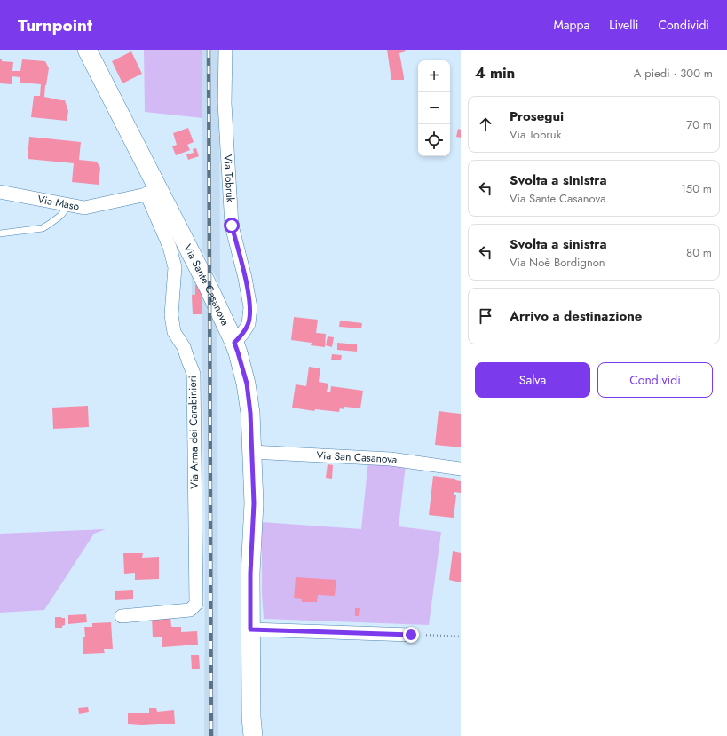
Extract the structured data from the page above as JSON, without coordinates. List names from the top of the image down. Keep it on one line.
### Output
{"streets":{"main road":["Via Sante Casanova"],"street":["Via Tobruk","Via Maso","Via Arma dei Carabinieri","Via San Casanova"]},"crossings":[["Via Tobruk","Via Sante Casanova"],["Via Maso","Via Sante Casanova"],["Via Maso","Via Arma dei Carabinieri"],["Via Sante Casanova","Via Arma dei Carabinieri"],["Via Sante Casanova","Via San Casanova"]],"page":{"header":"Turnpoint","nav":["Mappa","Livelli","Condividi"],"heading":["4 min","A piedi · 300 m"],"map_buttons":["+","−"],"list":[["Prosegui","Via Tobruk","70 m"],["Svolta a sinistra","Via Sante Casanova","150 m"],["Svolta a sinistra","Via Noè Bordignon","80 m"],"Arrivo a destinazione"],"buttons":["Salva","Condividi"]}}
